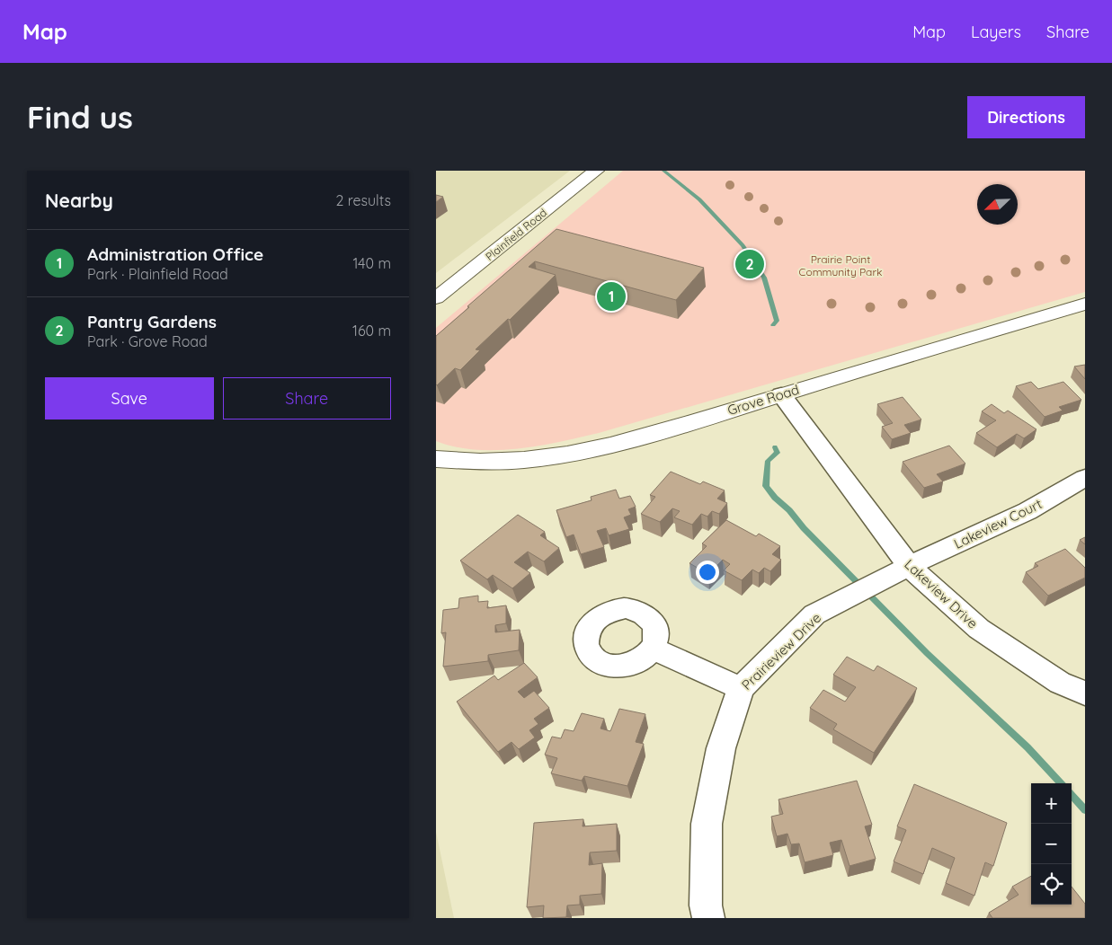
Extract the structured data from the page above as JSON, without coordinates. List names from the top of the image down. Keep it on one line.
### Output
{"streets":{"street":["Plainfield Road","Grove Road","Lakeview Court","Lakeview Drive","Prairieview Drive"]},"crossings":[["Grove Road","Lakeview Drive"],["Lakeview Court","Lakeview Drive"],["Lakeview Court","Prairieview Drive"],["Lakeview Drive","Prairieview Drive"]],"parks":["Prairie Point Community Park"],"north":"bottom left","page":{"header":"Map","nav":["Map","Layers","Share"],"buttons":["Directions",["Save","Share"]],"title":"Find us","heading":["Nearby","2 results"],"list":[{"mark":"1","name":"Administration Office","note":"Park · Plainfield Road","value":"140 m"},{"mark":"2","name":"Pantry Gardens","note":"Park · Grove Road","value":"160 m"}],"pins":["2","1"],"map_buttons":["+","−"]}}
